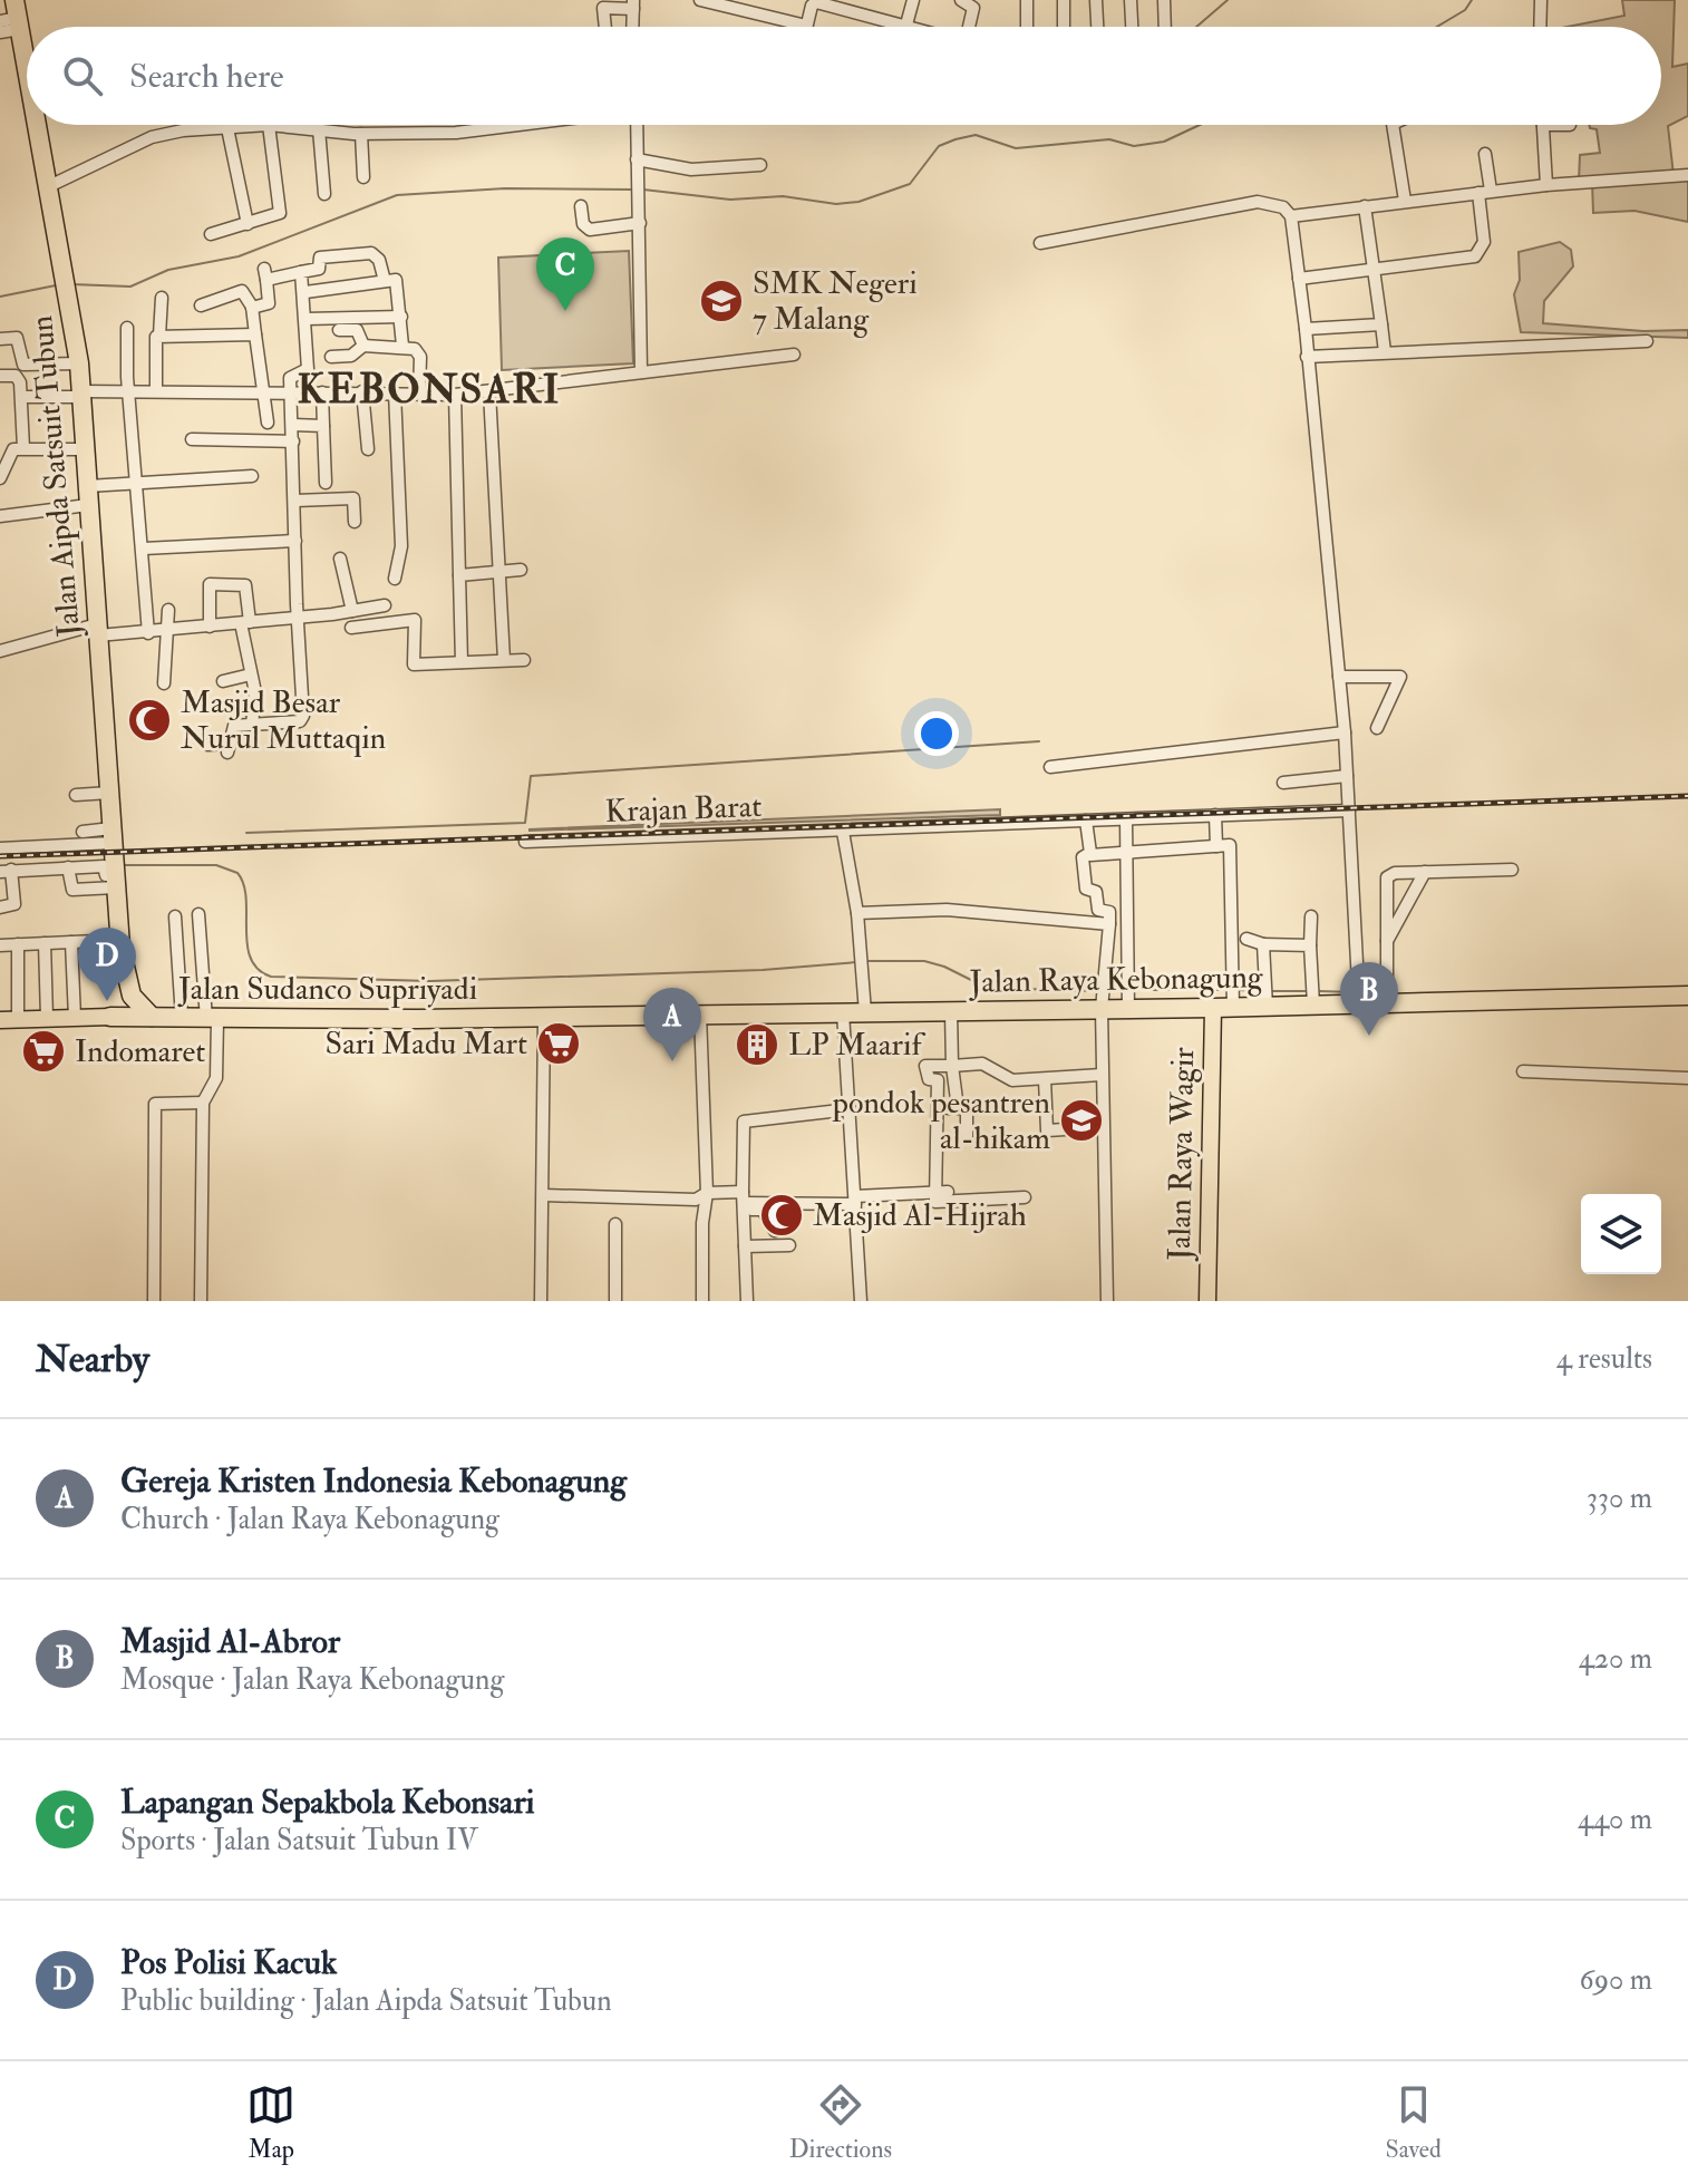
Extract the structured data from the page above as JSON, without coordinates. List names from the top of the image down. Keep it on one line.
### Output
{"streets":{"highway":["Jalan Aipda Satsuit Tubun","Jalan Raya Kebonagung","Jalan Sudanco Supriyadi"],"main road":["Jalan Raya Wagir"],"street":["Krajan Barat"]},"crossings":[["Jalan Aipda Satsuit Tubun","Jalan Sudanco Supriyadi"],["Jalan Raya Kebonagung","Jalan Sudanco Supriyadi"],["Jalan Raya Kebonagung","Jalan Raya Wagir"]],"districts":["KEBONSARI"],"places":{"school or university":["SMK Negeri 7 Malang","pondok pesantren al-hikam"],"mosque":["Masjid Besar Nurul Muttaqin","Masjid Al-Hijrah"],"supermarket":["Sari Madu Mart","Indomaret"],"building":["LP Maarif"]},"page":{"search":"Search here","pins":["C","D","B","A"],"heading":["Nearby","4 results"],"list":[{"mark":"A","name":"Gereja Kristen Indonesia Kebonagung","note":"Church · Jalan Raya Kebonagung","value":"330 m"},{"mark":"B","name":"Masjid Al-Abror","note":"Mosque · Jalan Raya Kebonagung","value":"420 m"},{"mark":"C","name":"Lapangan Sepakbola Kebonsari","note":"Sports · Jalan Satsuit Tubun IV","value":"440 m"},{"mark":"D","name":"Pos Polisi Kacuk","note":"Public building · Jalan Aipda Satsuit Tubun","value":"690 m"}],"nav":["Map","Directions","Saved"]}}
